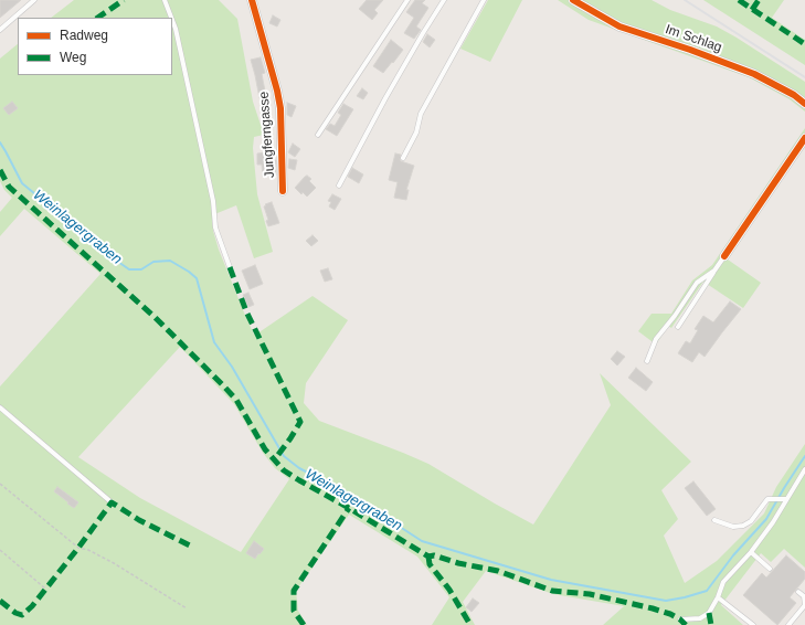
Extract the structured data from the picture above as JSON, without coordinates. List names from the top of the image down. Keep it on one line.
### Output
{"streets":{"street":["Im Schlag","Jungferngasse"]},"water":["Weinlagergraben"],"legend":["Radweg","Weg"]}
